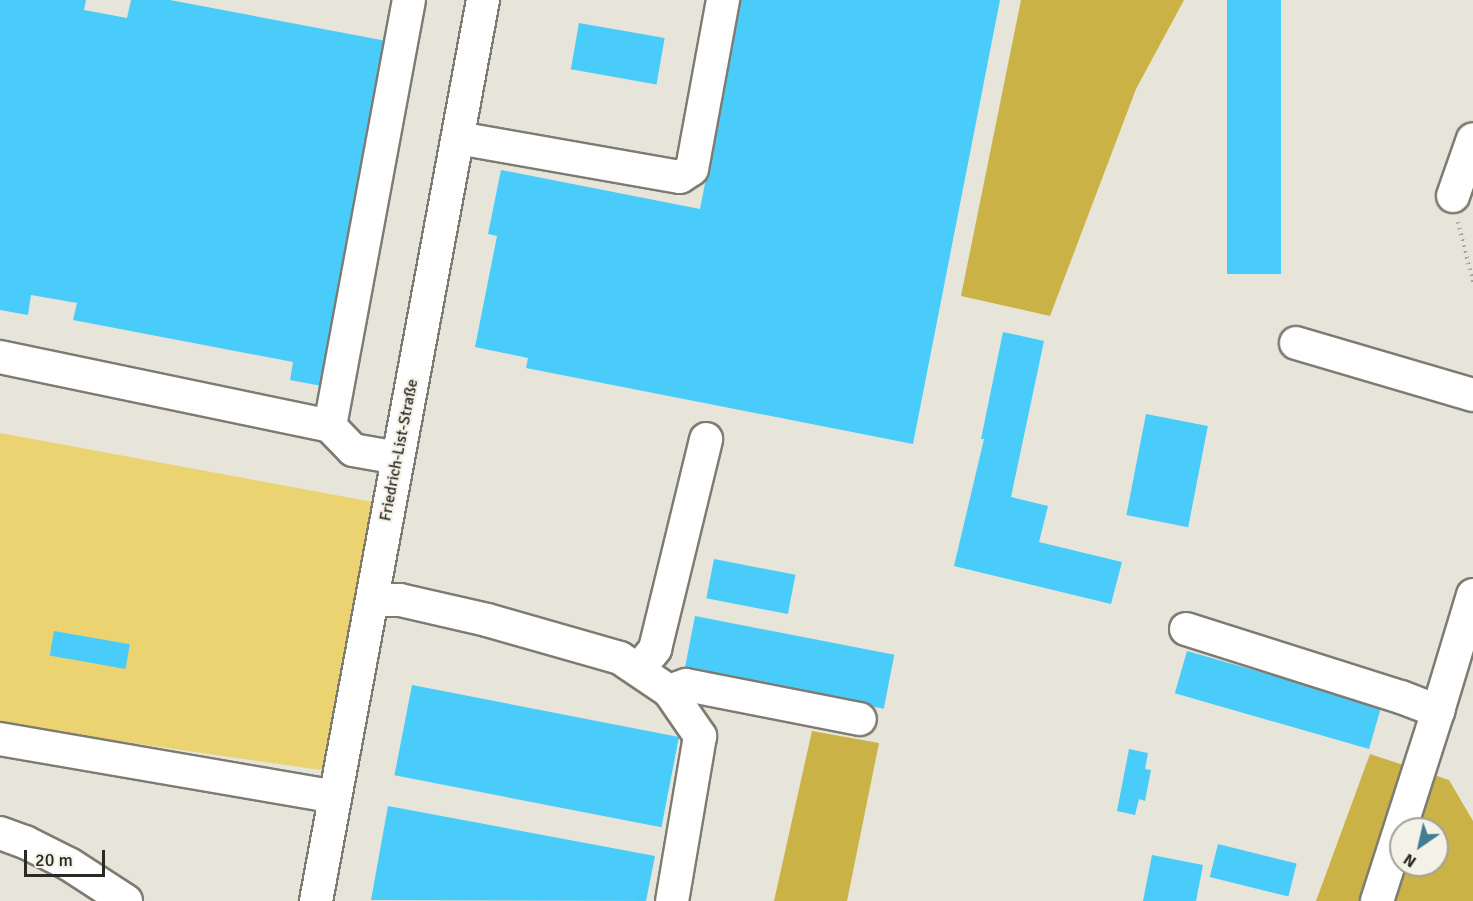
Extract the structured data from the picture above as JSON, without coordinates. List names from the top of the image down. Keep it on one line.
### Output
{"streets":{"street":["Friedrich-List-Straße"]},"scale_bar":"20 m","north":"bottom left"}
